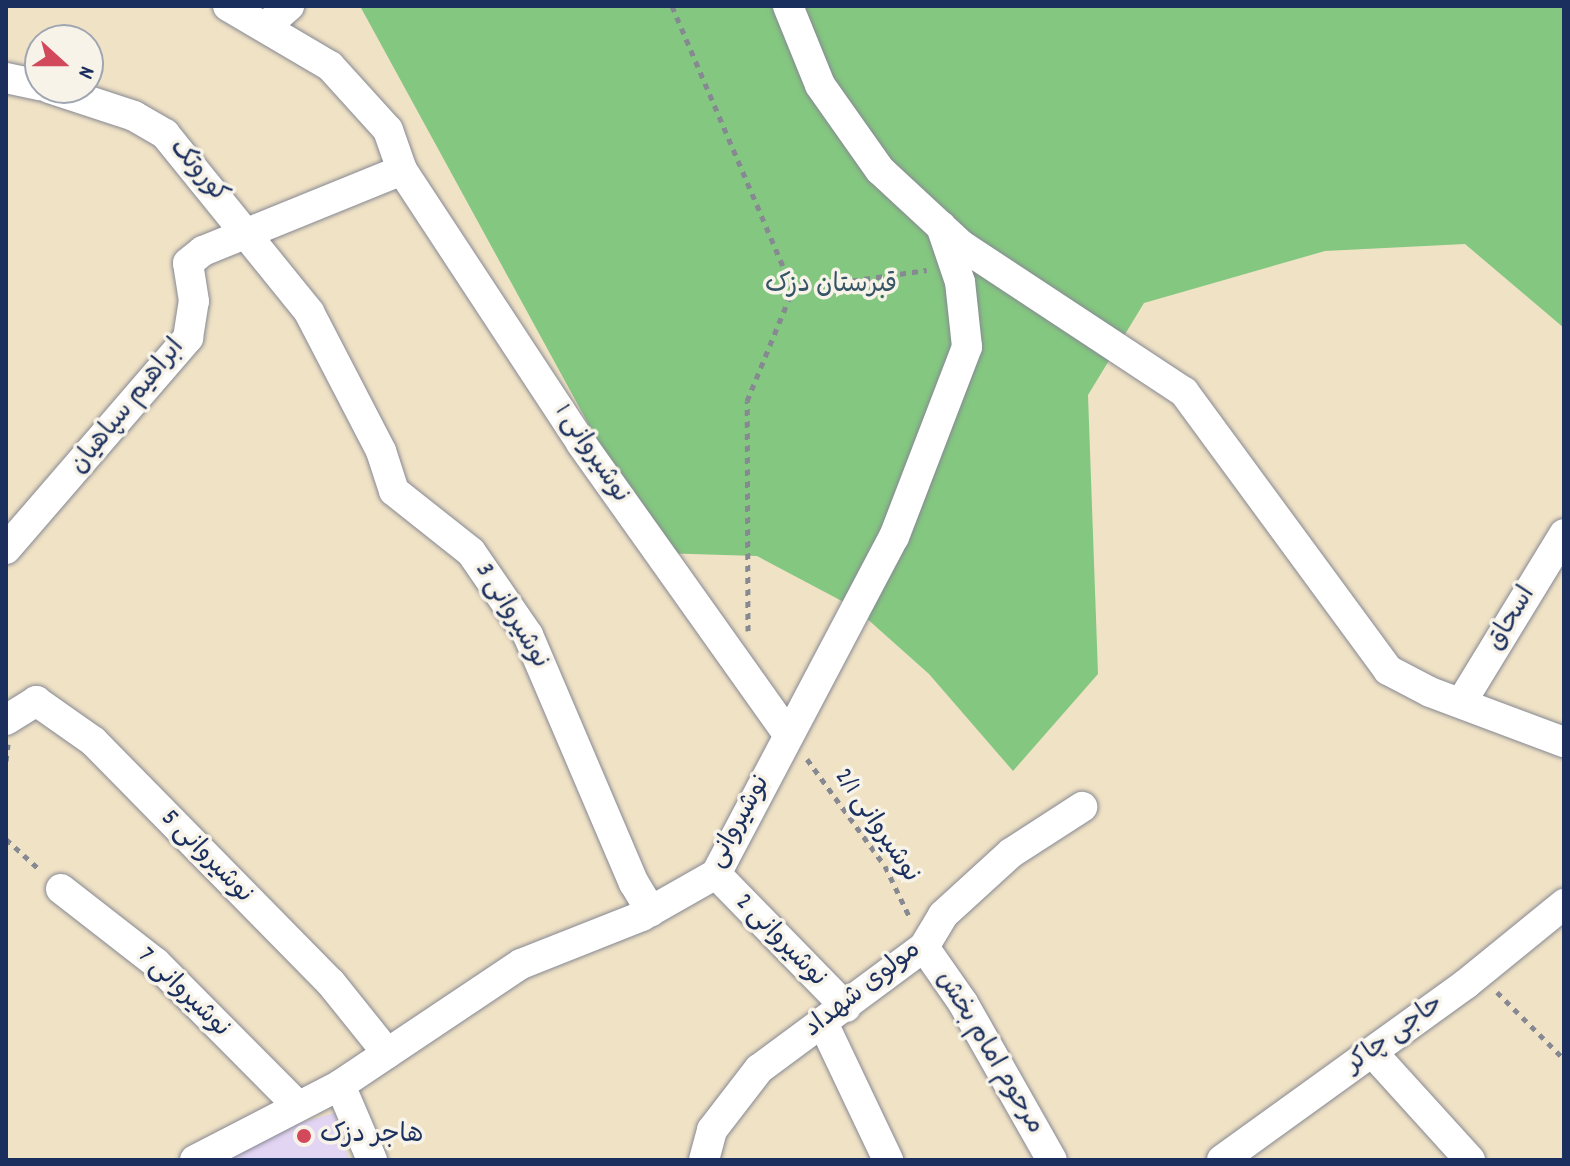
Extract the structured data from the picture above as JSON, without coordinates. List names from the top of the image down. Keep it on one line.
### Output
{"streets":{"street":["کوروتک","ابراهیم سپاهیان","نوشیروانی 1","نوشیروانی 3","اسحاق","نوشیروانی","نوشیروانی 5","نوشیروانی 2","مولوی شهداد","نوشیروانی 7","حاجی چاکر","مرحوم امام بخش"],"path":["نوشیروانی 2/1"]},"crossings":[["کوروتک","ابراهیم سپاهیان"],["کوروتک","نوشیروانی 3"],["ابراهیم سپاهیان","نوشیروانی 3"],["نوشیروانی 1","نوشیروانی"],["نوشیروانی 1","نوشیروانی 2/1"],["نوشیروانی 3","نوشیروانی"],["نوشیروانی","نوشیروانی 2/1"],["نوشیروانی","نوشیروانی 5"],["نوشیروانی","نوشیروانی 2"],["نوشیروانی","نوشیروانی 7"],["نوشیروانی 2/1","مولوی شهداد"],["نوشیروانی 2/1","مرحوم امام بخش"],["نوشیروانی 2","مولوی شهداد"],["مولوی شهداد","مرحوم امام بخش"]],"parks":["قبرستان دزک"],"places":["هاجر دزک"],"north":"right"}
